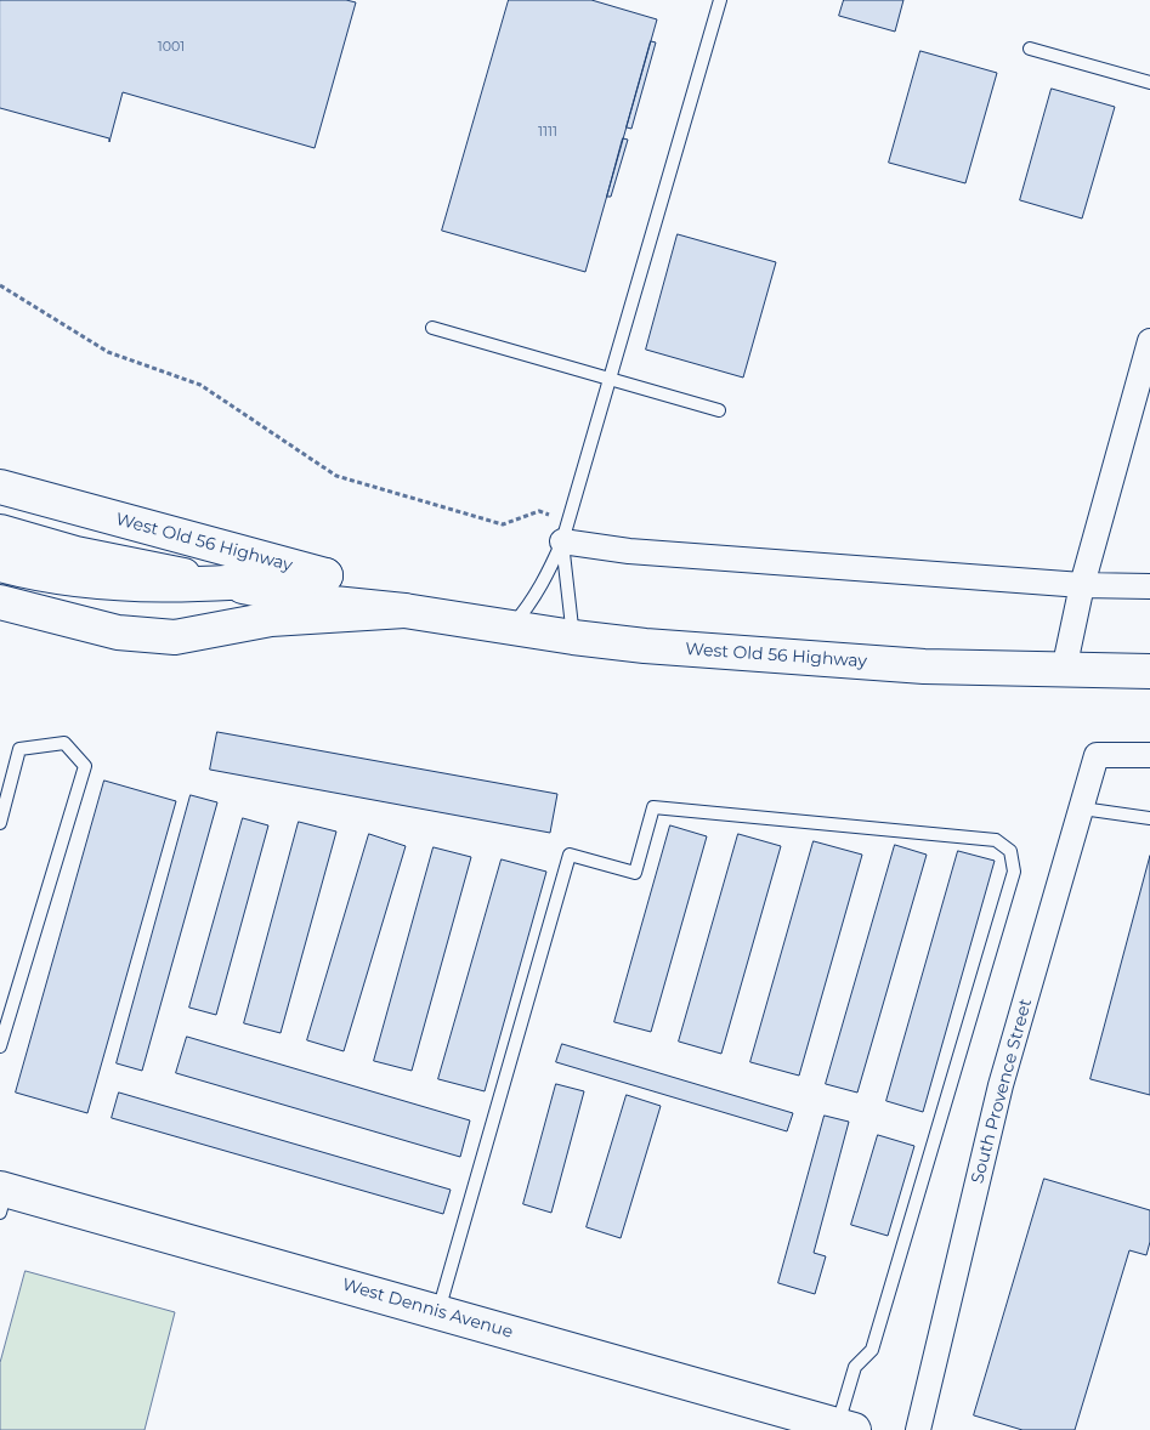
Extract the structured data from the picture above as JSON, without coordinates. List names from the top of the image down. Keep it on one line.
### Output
{"streets":{"main road":["West Old 56 Highway","West Dennis Avenue"],"street":["South Provence Street"]},"house_numbers":["1001","1111"]}
